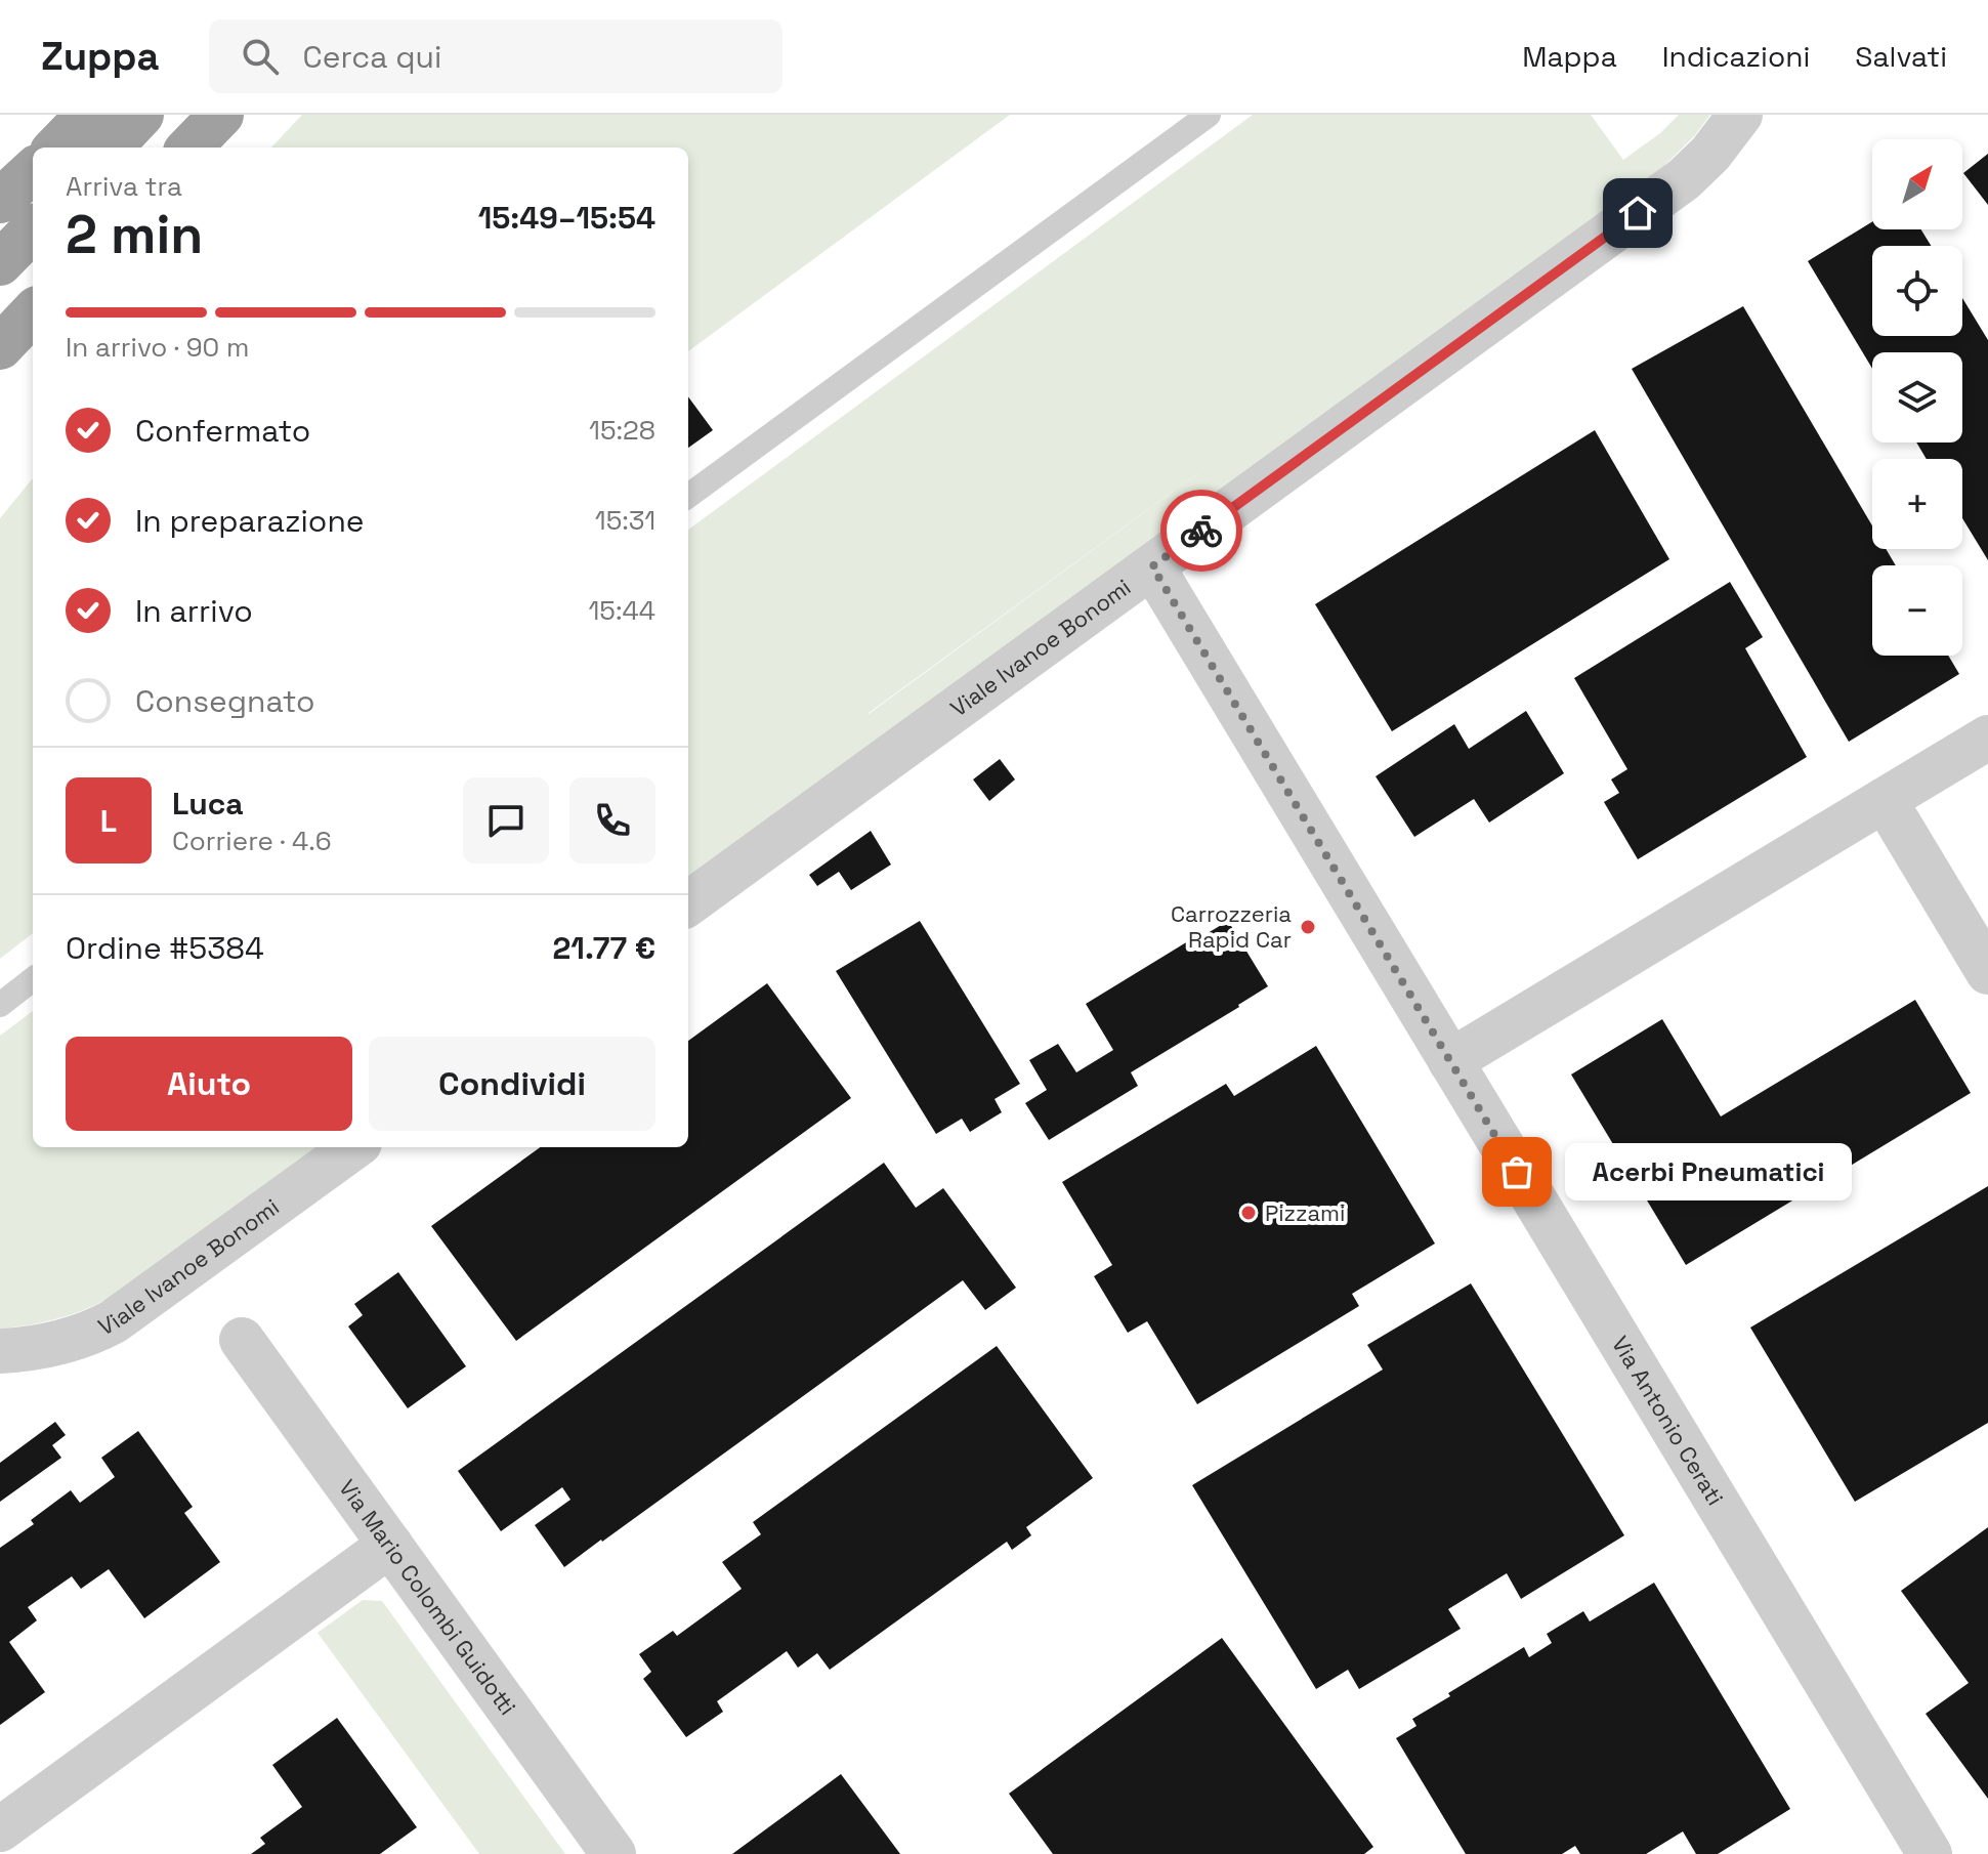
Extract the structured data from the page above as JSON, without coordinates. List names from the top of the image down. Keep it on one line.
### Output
{"streets":{"street":["Viale Ivanoe Bonomi","Via Antonio Cerati","Via Mario Colombi Guidotti"]},"crossings":[["Viale Ivanoe Bonomi","Via Antonio Cerati"]],"places":["Carrozzeria Rapid Car","Acerbi Pneumatici","Pizzami"],"north":"top right","page":{"header":"Zuppa","search":"Cerca qui","nav":["Mappa","Indicazioni","Salvati"],"map_buttons":["+","−"],"heading":["2 min","Arriva tra","15:49–15:54"],"panel":["Luca","Corriere · 4.6","Ordine #5384","21.77 €"],"bar":"In arrivo · 90 m","list":[["Confermato","15:28"],["In preparazione","15:31"],["In arrivo","15:44"],"Consegnato"],"round":"L","buttons":["Aiuto","Condividi"],"bubble":"Acerbi Pneumatici"}}
